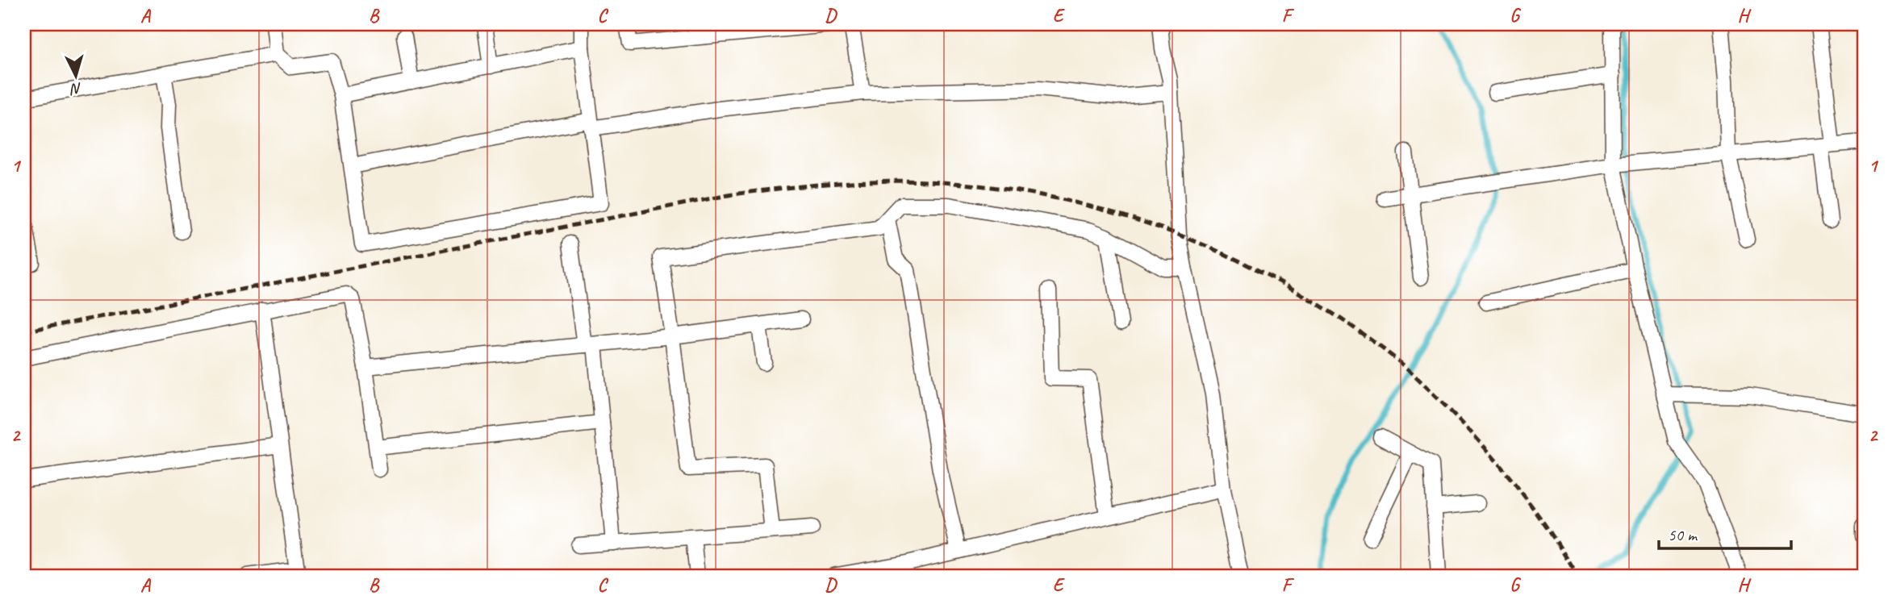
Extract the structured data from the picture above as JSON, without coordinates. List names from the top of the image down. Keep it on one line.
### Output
{"scale_bar":"50 m","north":"bottom","grid":{"columns":["A","B","C","D","E","F","G","H"],"rows":["1","2"]}}
